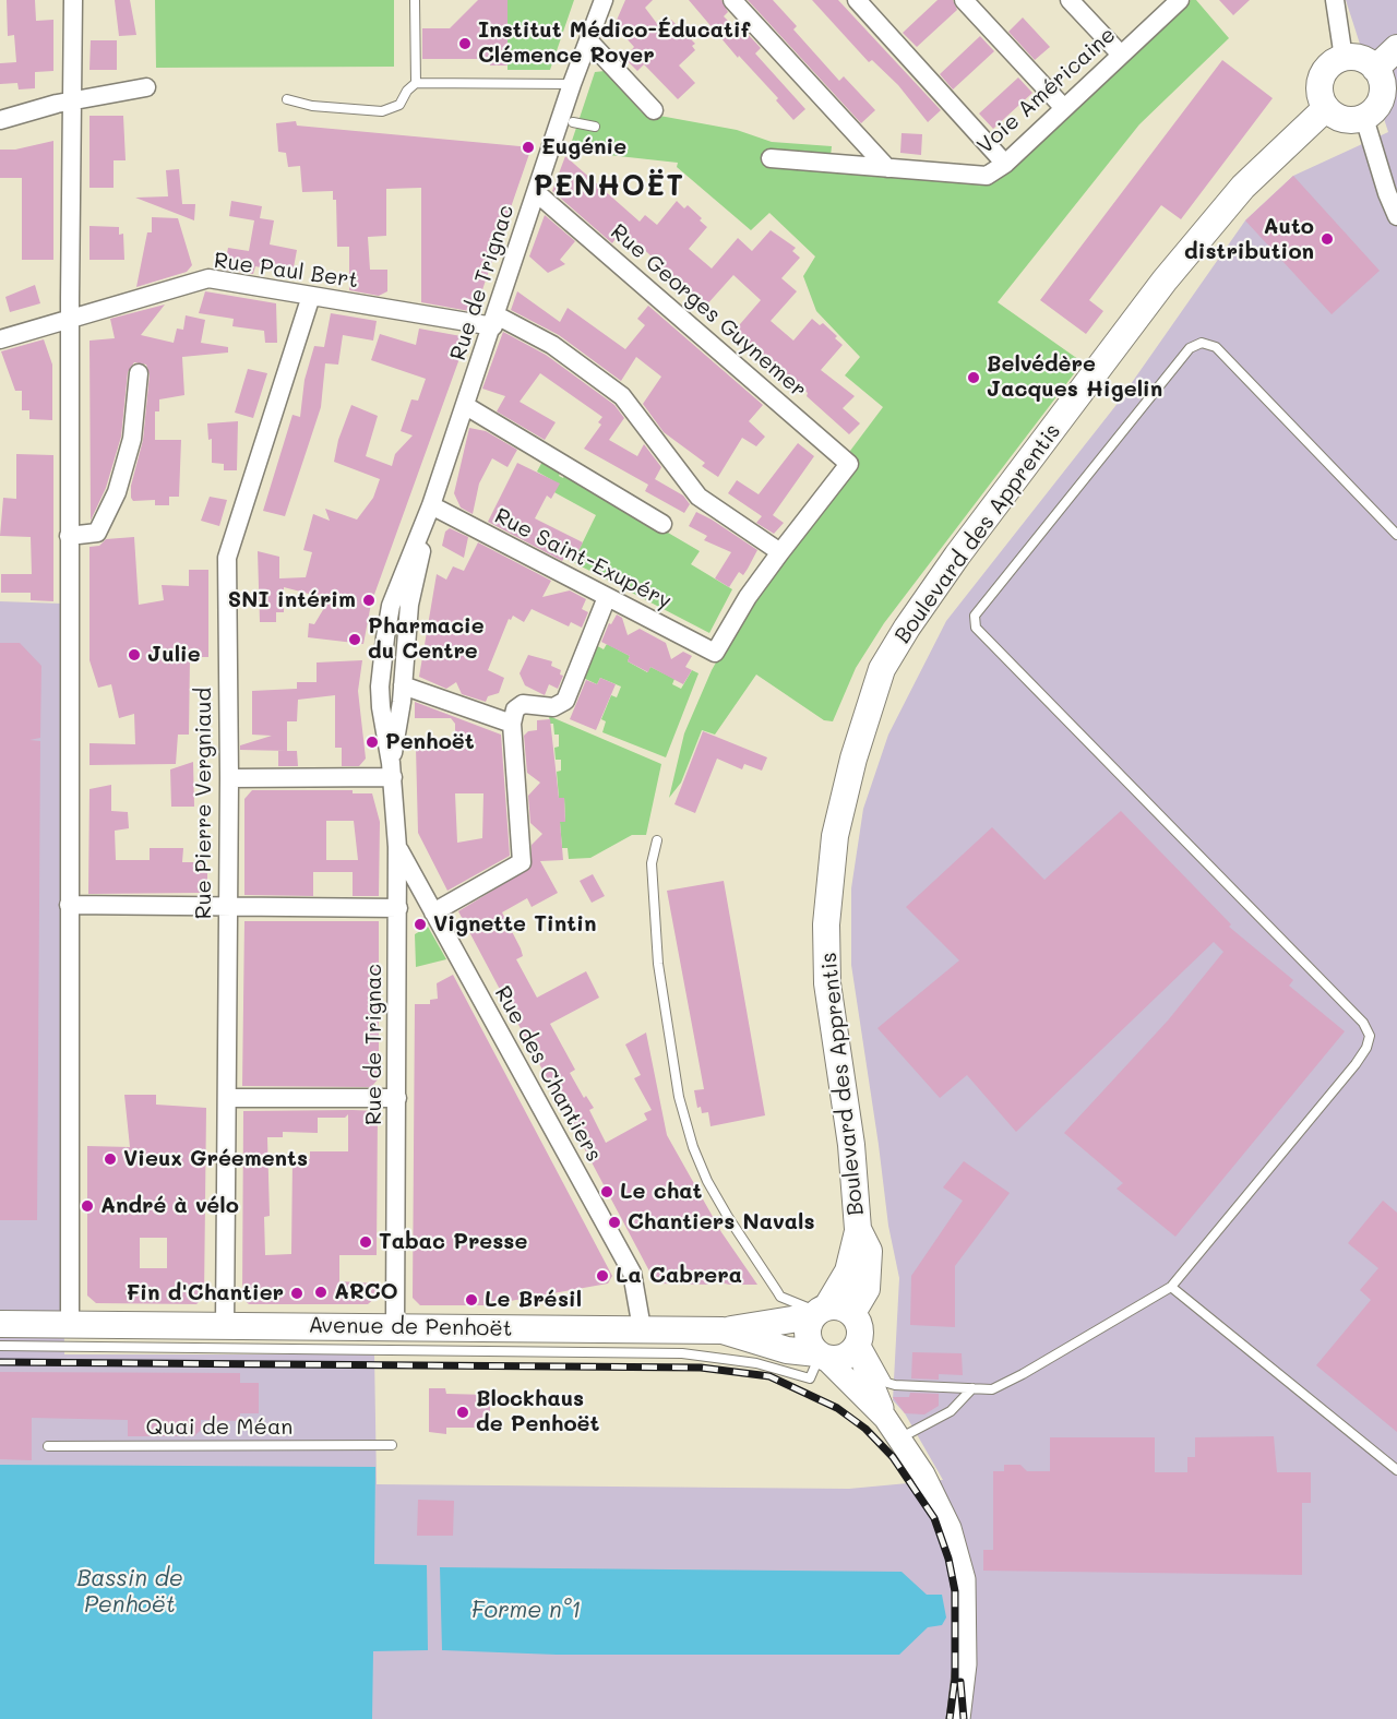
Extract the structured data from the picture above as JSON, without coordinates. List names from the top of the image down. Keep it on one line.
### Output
{"streets":{"main road":["Boulevard des Apprentis","Avenue de Penhoët"],"street":["Voie Américaine","Rue Paul Bert","Rue de Trignac","Rue Georges Guynemer","Rue Saint-Exupéry","Rue Pierre Vergniaud","Rue des Chantiers"],"lane":["Quai de Méan"]},"crossings":[["Rue Paul Bert","Rue de Trignac"],["Rue Paul Bert","Rue Georges Guynemer"],["Rue Paul Bert","Rue Saint-Exupéry"],["Rue Paul Bert","Rue Pierre Vergniaud"],["Rue de Trignac","Rue Georges Guynemer"],["Rue de Trignac","Rue Saint-Exupéry"],["Rue de Trignac","Rue des Chantiers"],["Rue de Trignac","Avenue de Penhoët"],["Rue Georges Guynemer","Rue Saint-Exupéry"],["Rue Pierre Vergniaud","Avenue de Penhoët"],["Rue des Chantiers","Avenue de Penhoët"]],"districts":["PENHOËT"],"water":["Bassin de Penhoët","Forme n°1"],"places":["Institut Médico-Éducatif Clémence Royer","Eugénie","Auto distribution","Belvédère Jacques Higelin","SNI intérim","Pharmacie du Centre","Julie","Penhoët","Vignette Tintin","Vieux Gréements","Le chat","André à vélo","Chantiers Navals","Tabac Presse","La Cabrera","ARCO","Fin d'Chantier","Le Brésil","Blockhaus de Penhoët"]}
